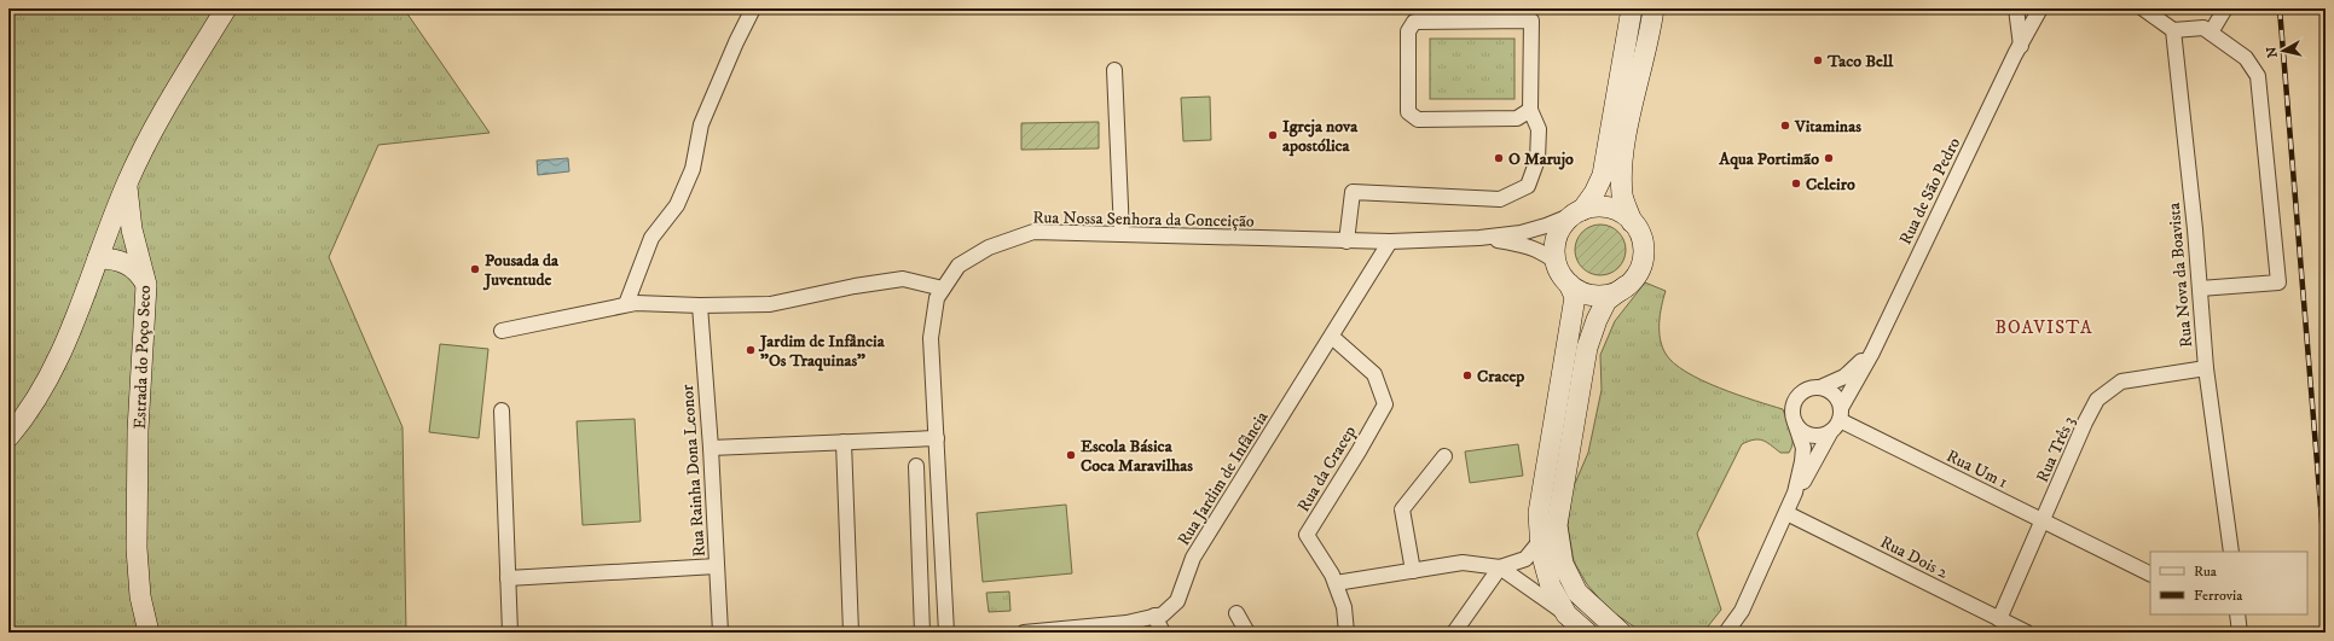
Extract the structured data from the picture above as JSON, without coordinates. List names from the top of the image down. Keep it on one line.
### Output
{"streets":{"main road":["Estrada do Poço Seco"],"street":["Rua de São Pedro","Rua Nossa Senhora da Conceição","Rua Nova da Boavista","Rua Três 3","Rua da Cracep","Rua Um 1","Rua Rainha Dona Leonor","Rua Jardim de Infância","Rua Dois 2"]},"crossings":[["Rua de São Pedro","Rua Um 1"],["Rua de São Pedro","Rua Dois 2"],["Rua Nossa Senhora da Conceição","Rua Jardim de Infância"],["Rua Nova da Boavista","Rua Três 3"],["Rua Três 3","Rua Um 1"],["Rua Três 3","Rua Dois 2"],["Rua da Cracep","Rua Jardim de Infância"]],"districts":["BOAVISTA"],"places":["Taco Bell","Vitaminas","Igreja nova apostólica","O Marujo","Aqua Portimão","Celeiro","Pousada da Juventude","Jardim de Infância \"Os Traquinas\"","Cracep","Escola Básica Coca Maravilhas"],"legend":["Rua","Ferrovia"],"north":"left"}
